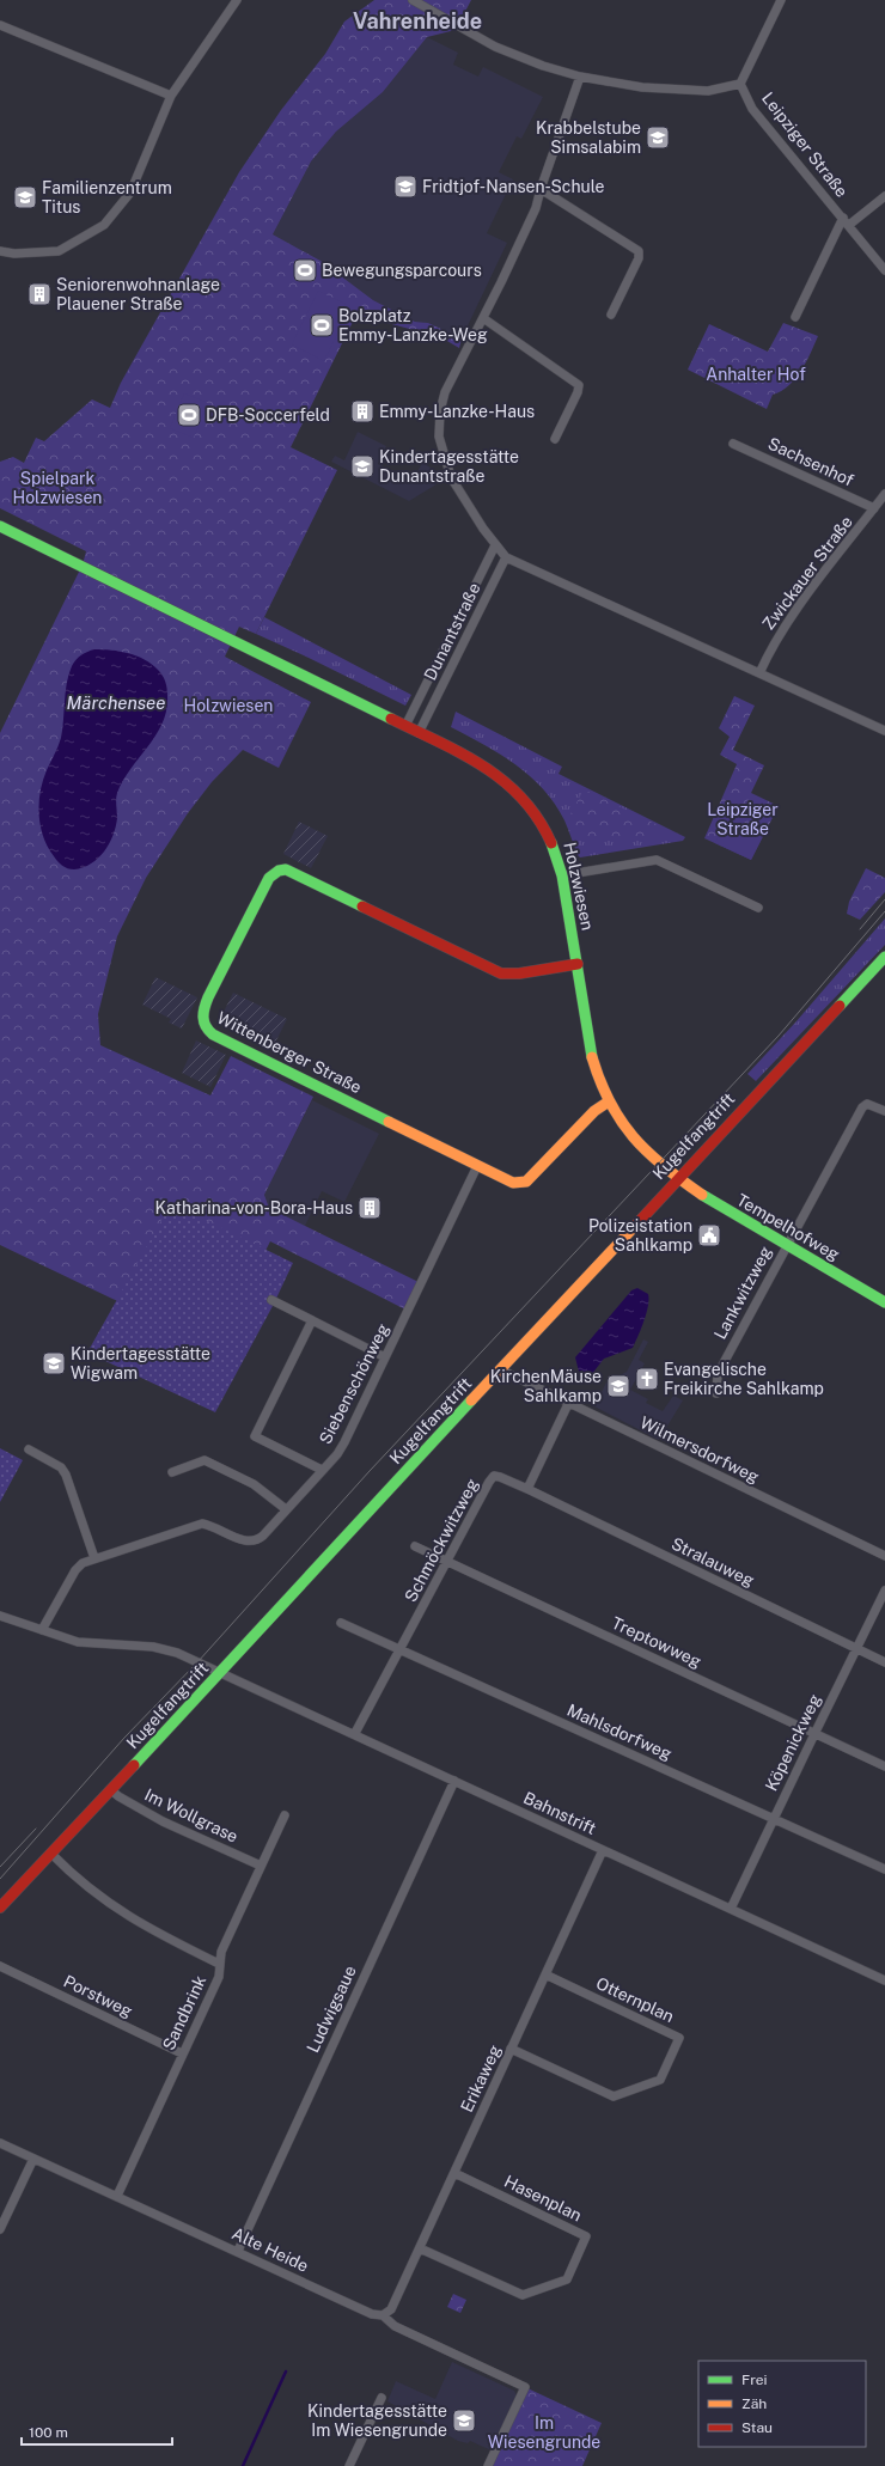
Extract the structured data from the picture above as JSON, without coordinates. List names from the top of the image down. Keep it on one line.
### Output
{"streets":{"street":["Leipziger Straße","Sachsenhof","Zwickauer Straße","Dunantstraße","Holzwiesen","Wittenberger Straße","Kugelfangtrift","Tempelhofweg","Lankwitzweg","Siebenschönweg","Wilmersdorfweg","Schmöckwitzweg","Stralauweg","Treptowweg","Mahlsdorfweg","Köpenickweg","Bahnstrift","Im Wollgrase","Porstweg","Otternplan","Ludwigsaue","Sandbrink","Erikaweg","Hasenplan","Alte Heide"]},"crossings":[["Sachsenhof","Zwickauer Straße"],["Dunantstraße","Holzwiesen"],["Holzwiesen","Wittenberger Straße"],["Holzwiesen","Kugelfangtrift"],["Holzwiesen","Tempelhofweg"],["Wittenberger Straße","Siebenschönweg"],["Kugelfangtrift","Tempelhofweg"],["Kugelfangtrift","Wilmersdorfweg"],["Kugelfangtrift","Bahnstrift"],["Kugelfangtrift","Im Wollgrase"],["Tempelhofweg","Lankwitzweg"],["Siebenschönweg","Bahnstrift"],["Schmöckwitzweg","Stralauweg"],["Schmöckwitzweg","Treptowweg"],["Schmöckwitzweg","Mahlsdorfweg"],["Schmöckwitzweg","Bahnstrift"],["Stralauweg","Köpenickweg"],["Treptowweg","Köpenickweg"],["Mahlsdorfweg","Köpenickweg"],["Köpenickweg","Bahnstrift"],["Bahnstrift","Ludwigsaue"],["Bahnstrift","Erikaweg"],["Im Wollgrase","Sandbrink"],["Porstweg","Sandbrink"],["Otternplan","Erikaweg"],["Ludwigsaue","Alte Heide"],["Sandbrink","Alte Heide"],["Erikaweg","Hasenplan"],["Erikaweg","Alte Heide"]],"districts":["Vahrenheide"],"water":["Märchensee"],"parks":["Anhalter Hof","Spielpark Holzwiesen","Holzwiesen","Leipziger Straße","Im Wiesengrunde"],"places":{"school or university":["Krabbelstube Simsalabim","Fridtjof-Nansen-Schule","Familienzentrum Titus","Kindertagesstätte Dunantstraße","Kindertagesstätte Wigwam","KirchenMäuse Sahlkamp","Kindertagesstätte Im Wiesengrunde"],"sports":["Bewegungsparcours","Bolzplatz Emmy-Lanzke-Weg","DFB-Soccerfeld"],"building":["Seniorenwohnanlage Plauener Straße","Emmy-Lanzke-Haus","Katharina-von-Bora-Haus"],"public building":["Polizeistation Sahlkamp"],"church":["Evangelische Freikirche Sahlkamp"]},"legend":["Frei","Zäh","Stau"],"scale_bar":"100 m"}
